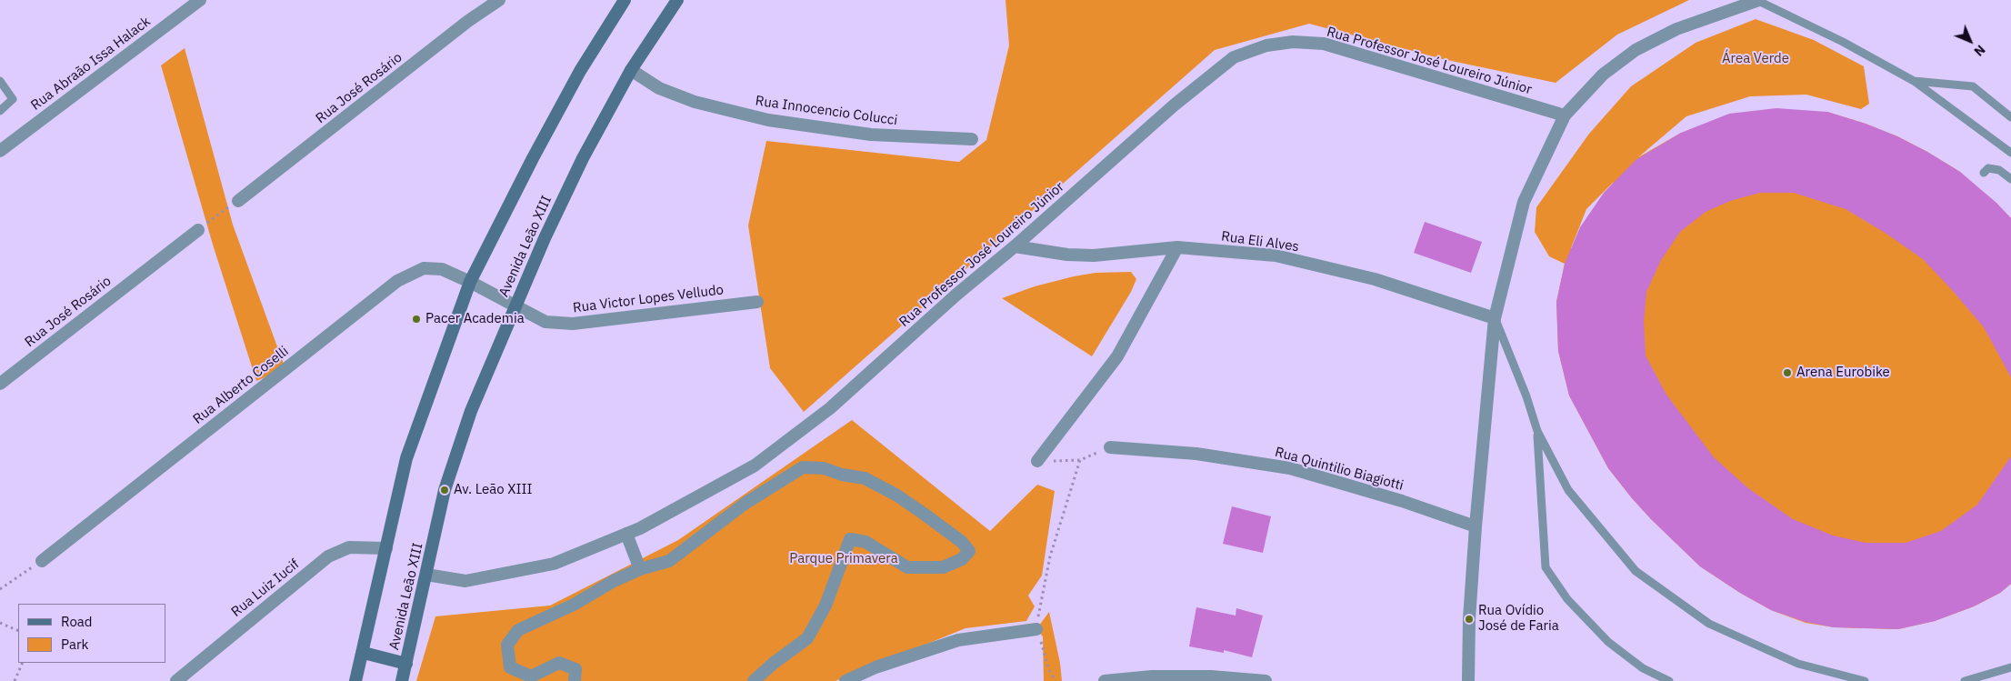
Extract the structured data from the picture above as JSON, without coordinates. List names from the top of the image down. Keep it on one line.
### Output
{"streets":{"main road":["Avenida Leão XIII"],"street":["Rua Professor José Loureiro Júnior","Rua Abraão Issa Halack","Rua José Rosário","Rua Innocencio Colucci","Rua Eli Alves","Rua Victor Lopes Velludo","Rua Alberto Coselli","Rua Quintilio Biagiotti","Rua Luiz Iucif"]},"crossings":[["Rua Professor José Loureiro Júnior","Rua Eli Alves"],["Rua Professor José Loureiro Júnior","Avenida Leão XIII"],["Rua Innocencio Colucci","Avenida Leão XIII"],["Avenida Leão XIII","Rua Victor Lopes Velludo"],["Rua Victor Lopes Velludo","Rua Alberto Coselli"]],"parks":["Área Verde","Parque Primavera"],"places":["Pacer Academia","Arena Eurobike","Av. Leão XIII","Rua Ovídio José de Faria"],"legend":["Road","Park"],"north":"bottom right"}
